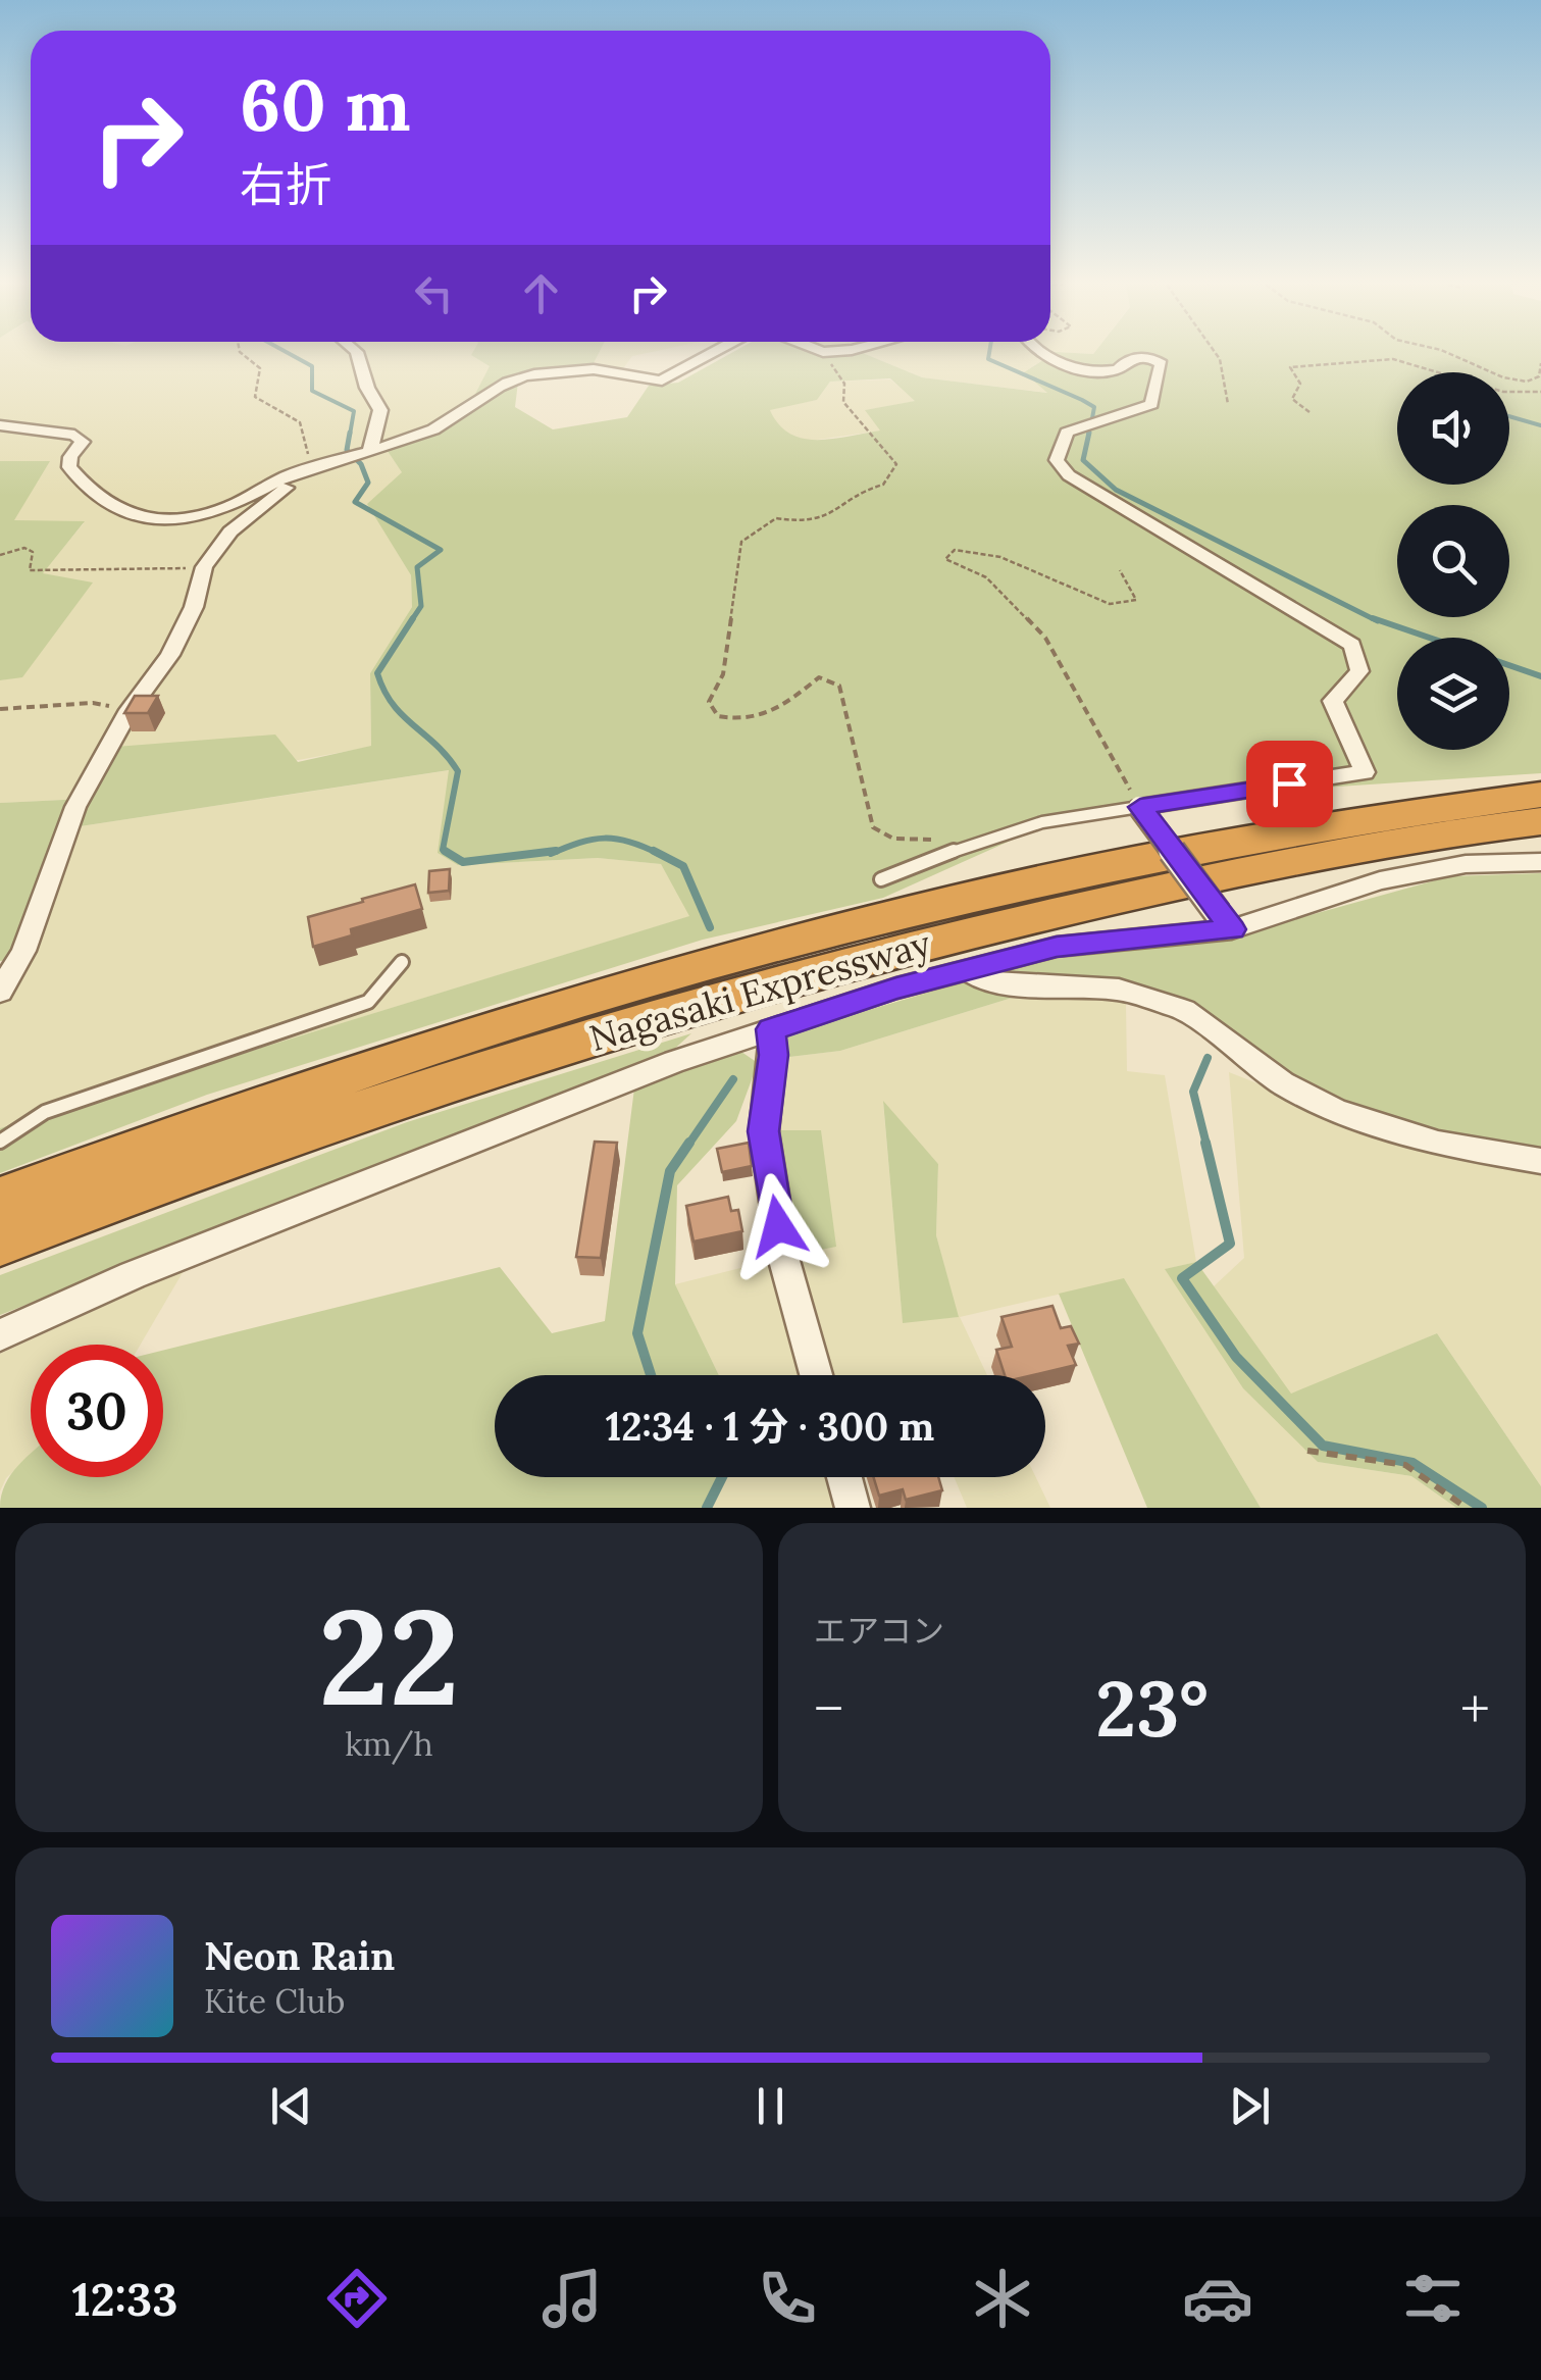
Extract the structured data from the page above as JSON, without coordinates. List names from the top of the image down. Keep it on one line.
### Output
{"streets":{"highway":["Nagasaki Expressway"]},"page":{"turn":["60 m","右折"],"limit":"30","trip":"12:34 · 1 分 · 300 m","tile":[["22","km/h"],"エアコン"],"heat":["−","23°","+"],"song":["Neon Rain","Kite Club"],"tabs":"12:33"}}
